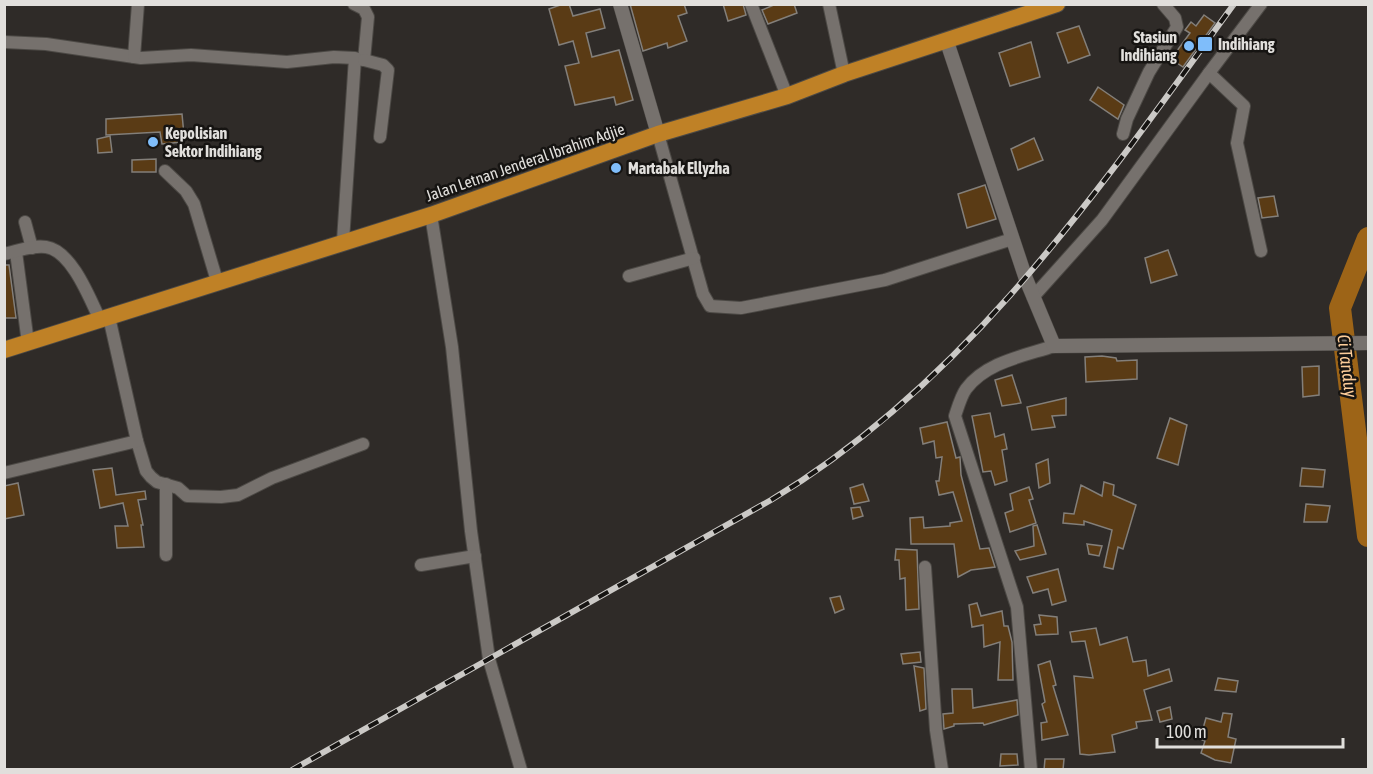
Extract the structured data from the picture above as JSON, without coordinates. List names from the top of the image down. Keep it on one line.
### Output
{"streets":{"highway":["Jalan Letnan Jenderal Ibrahim Adjie"]},"water":["Ci Tanduy"],"places":{"transit":["Indihiang"],"other":["Stasiun Indihiang","Kepolisian Sektor Indihiang","Martabak Ellyzha"]},"scale_bar":"100 m"}
